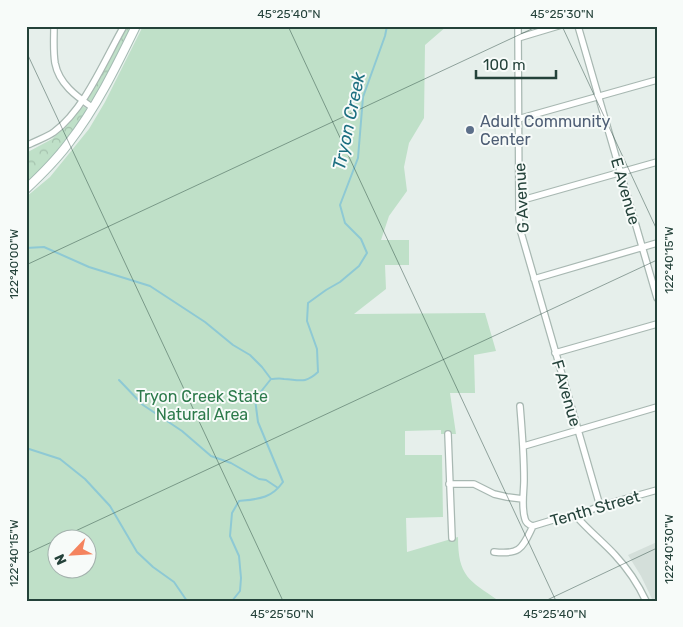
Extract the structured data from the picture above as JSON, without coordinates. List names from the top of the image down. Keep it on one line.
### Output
{"streets":{"street":["E Avenue","G Avenue","F Avenue","Tenth Street"]},"crossings":[["G Avenue","F Avenue"],["F Avenue","Tenth Street"]],"water":["Tryon Creek"],"parks":["Tryon Creek State Natural Area"],"places":["Adult Community Center"],"scale_bar":"100 m","north":"bottom left","coordinates":["45°25'40\"N","45°25'30\"N","122°40'15\"W","122°40'00\"W","122°40'30\"W","45°25'50\"N"]}
